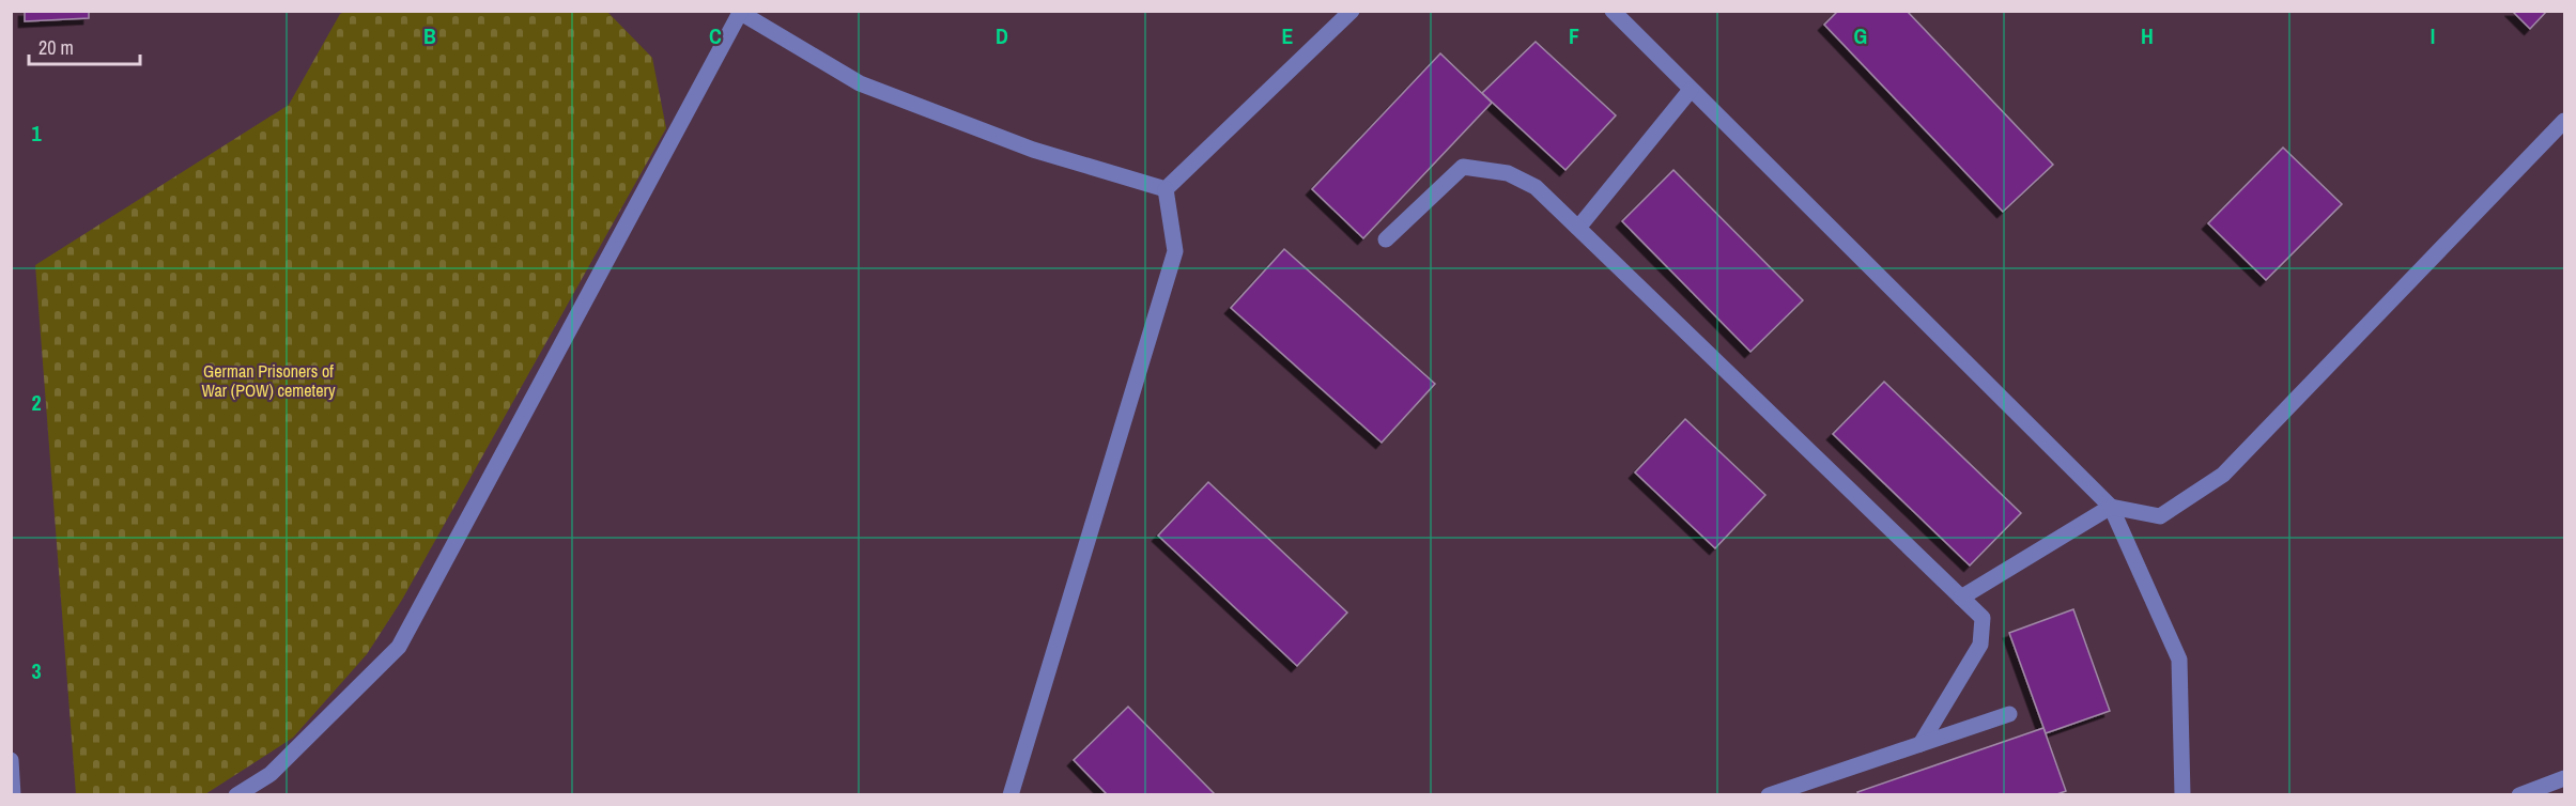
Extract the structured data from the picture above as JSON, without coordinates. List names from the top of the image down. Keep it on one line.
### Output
{"parks":["German Prisoners of War (POW) cemetery"],"scale_bar":"20 m","grid":{"columns":["B","C","D","E","F","G","H","I"],"rows":["1","2","3"]}}
